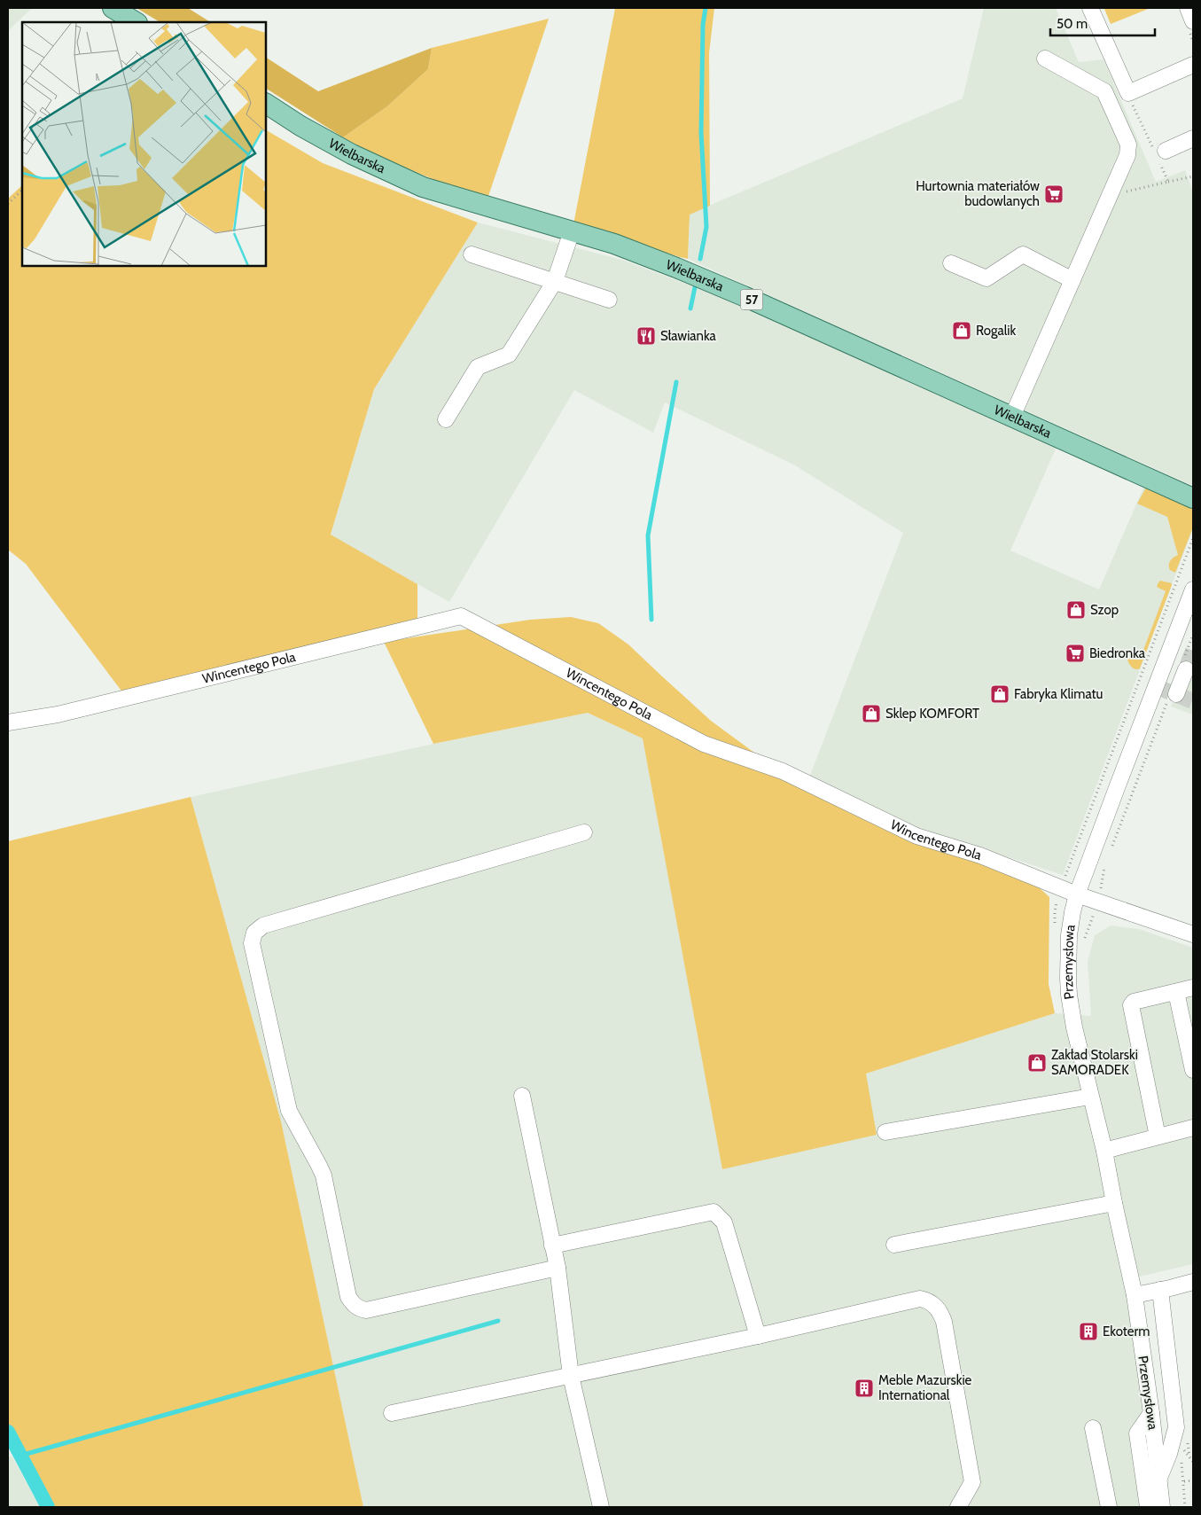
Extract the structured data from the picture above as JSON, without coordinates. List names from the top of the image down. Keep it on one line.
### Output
{"streets":{"main road":["Wielbarska","57"],"street":["Wincentego Pola","Przemysłowa"]},"crossings":[["Wincentego Pola","Przemysłowa"]],"places":{"supermarket":["Hurtownia materiałów budowlanych","Biedronka"],"shop":["Rogalik","Szop","Fabryka Klimatu","Sklep KOMFORT","Zakład Stolarski SAMORADEK"],"restaurant":["Sławianka"],"building":["Ekoterm","Meble Mazurskie International"]},"scale_bar":"50 m"}
